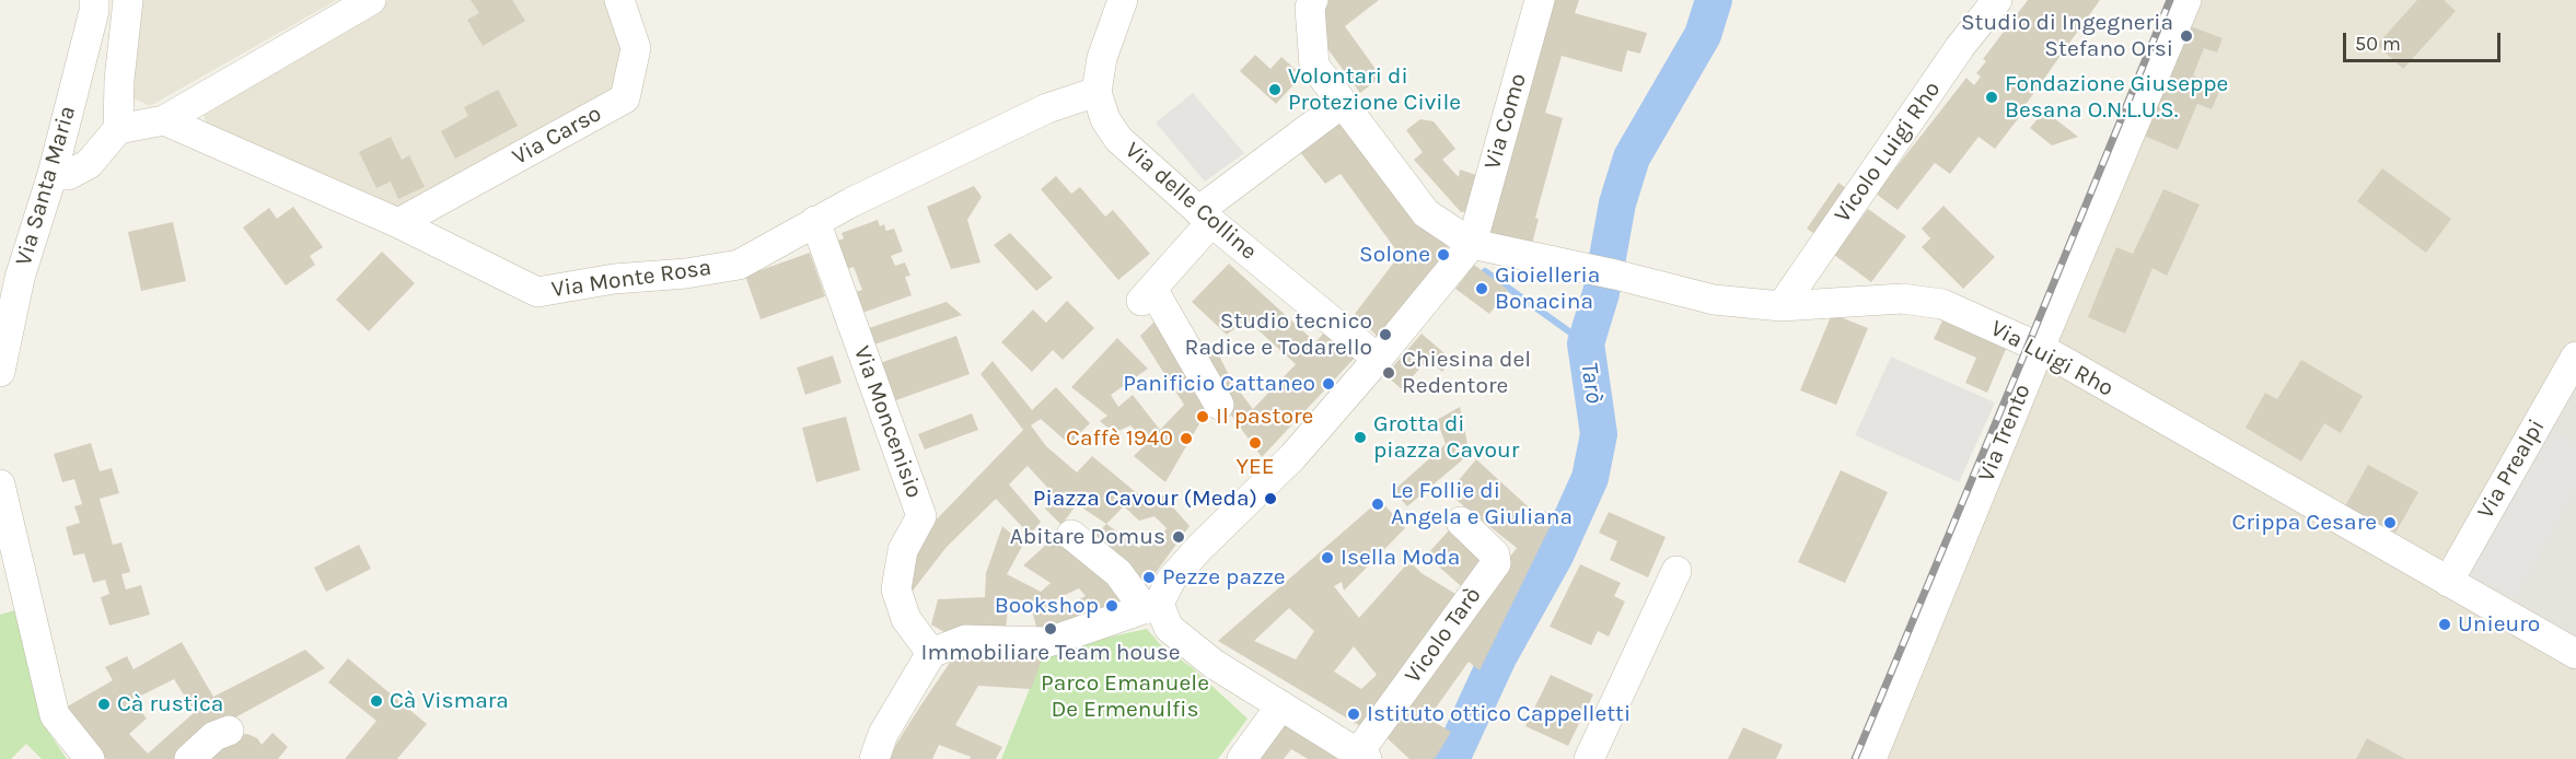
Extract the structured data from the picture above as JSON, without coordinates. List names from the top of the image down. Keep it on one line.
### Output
{"streets":{"street":["Via Como","Via Carso","Vicolo Luigi Rho","Via Santa Maria","Via delle Colline","Via Monte Rosa","Via Luigi Rho","Via Moncenisio","Via Trento","Via Prealpi","Vicolo Tarò"]},"crossings":[["Via Como","Via Luigi Rho"],["Via Carso","Via Monte Rosa"],["Vicolo Luigi Rho","Via Luigi Rho"],["Via delle Colline","Via Monte Rosa"],["Via Monte Rosa","Via Moncenisio"],["Via Luigi Rho","Via Trento"],["Via Luigi Rho","Via Prealpi"]],"water":["Tarò"],"parks":["Parco Emanuele De Ermenulfis"],"places":["Studio di Ingegneria Stefano Orsi","Volontari di Protezione Civile","Fondazione Giuseppe Besana O.N.L.U.S.","Solone","Gioielleria Bonacina","Studio tecnico Radice e Todarello","Chiesina del Redentore","Panificio Cattaneo","Il pastore","Grotta di piazza Cavour","Caffè 1940","YEE","Piazza Cavour (Meda)","Le Follie di Angela e Giuliana","Crippa Cesare","Abitare Domus","Isella Moda","Pezze pazze","Bookshop","Unieuro","Immobiliare Team house","Cà Vismara","Cà rustica","Istituto ottico Cappelletti"],"scale_bar":"50 m"}
